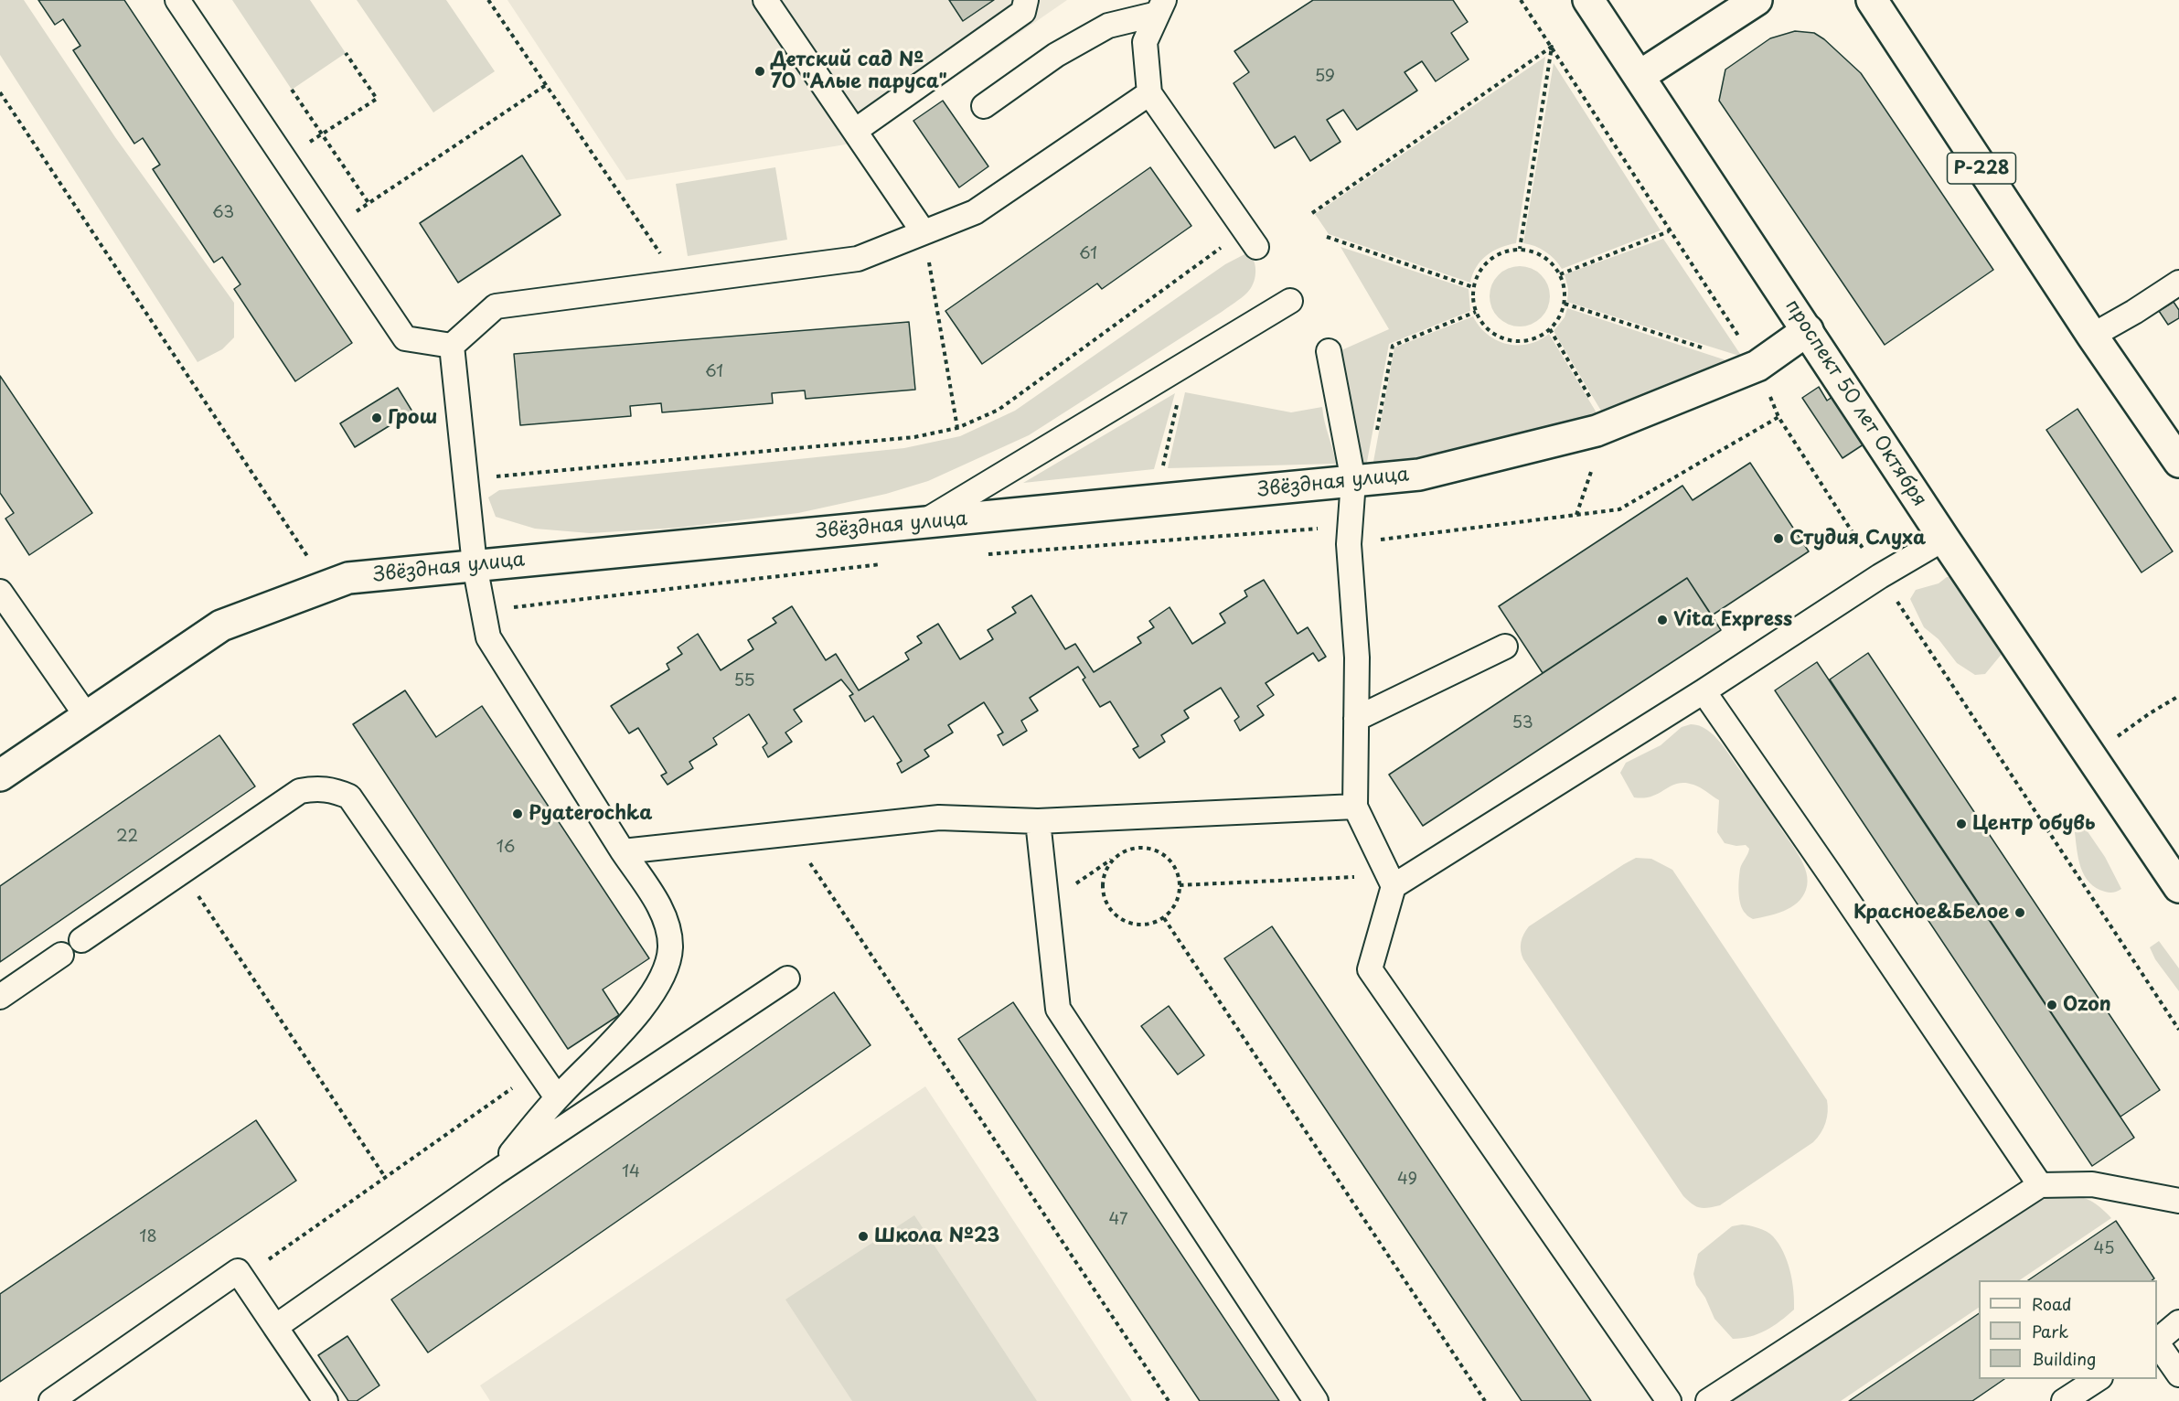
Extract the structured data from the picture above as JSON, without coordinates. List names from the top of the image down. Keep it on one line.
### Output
{"streets":{"street":["Р-228","проспект 50 лет Октября","Звёздная улица"]},"crossings":[["проспект 50 лет Октября","Звёздная улица"]],"places":["Детский сад № 70 \"Алые паруса\"","Грош","Студия Слуха","Vita Express","Pyaterochka","Центр обувь","Красное&Белое","Ozon","Школа №23"],"house_numbers":["59","63","61","61","55","53","22","16","14","49","47","18","45"],"legend":["Road","Park","Building"]}
